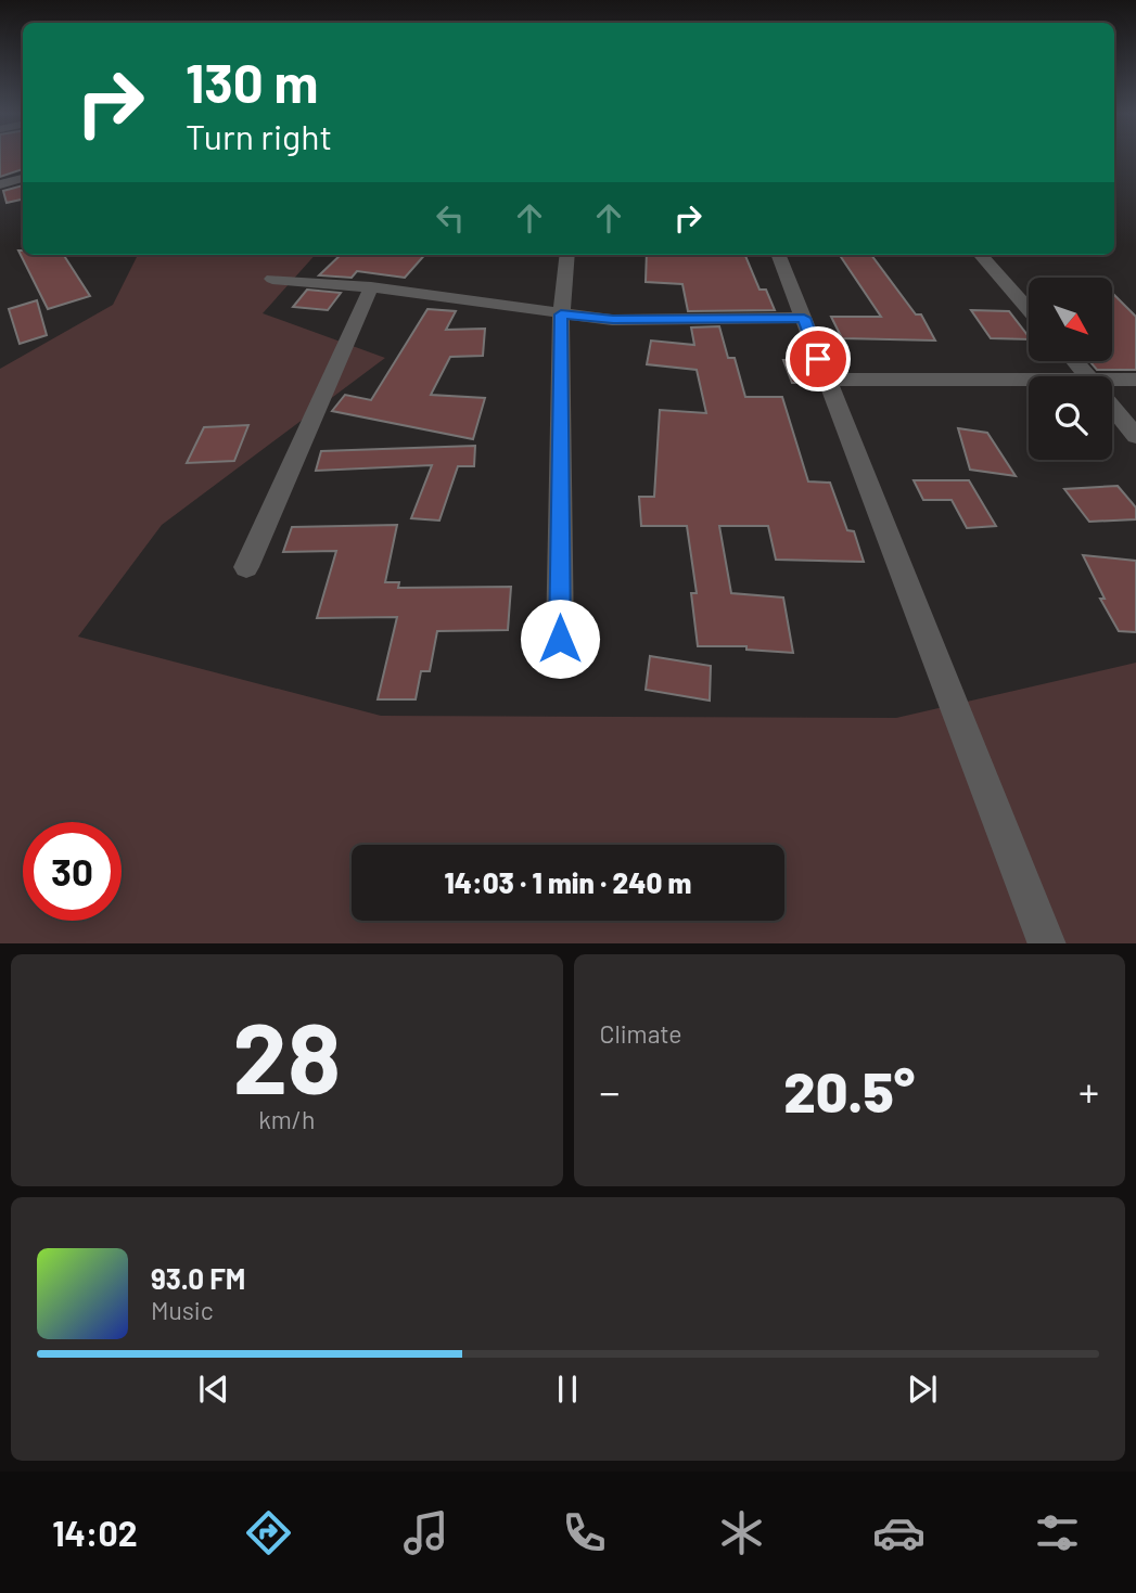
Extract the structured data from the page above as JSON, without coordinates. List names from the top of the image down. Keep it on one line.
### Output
{"north":"bottom right","page":{"turn":["130 m","Turn right"],"limit":"30","trip":"14:03 · 1 min · 240 m","tile":[["28","km/h"],"Climate"],"heat":["−","20.5°","+"],"song":["93.0 FM","Music"],"tabs":"14:02"}}
